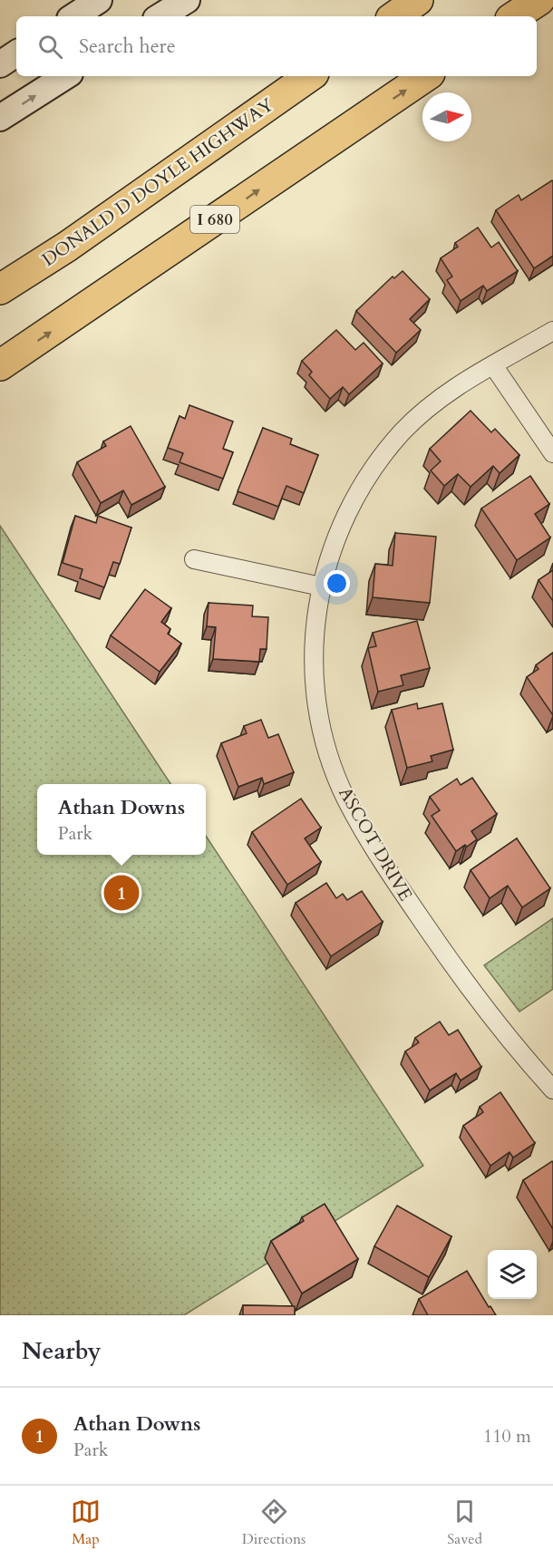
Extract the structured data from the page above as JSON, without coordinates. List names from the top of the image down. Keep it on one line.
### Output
{"streets":{"highway":["DONALD D DOYLE HIGHWAY","I 680"],"street":["ASCOT DRIVE"]},"north":"right","page":{"search":"Search here","popup":["Athan Downs","Park"],"pins":"1","heading":"Nearby","list":[{"mark":"1","name":"Athan Downs","note":"Park","value":"110 m"}],"nav":["Map","Directions","Saved"]}}
